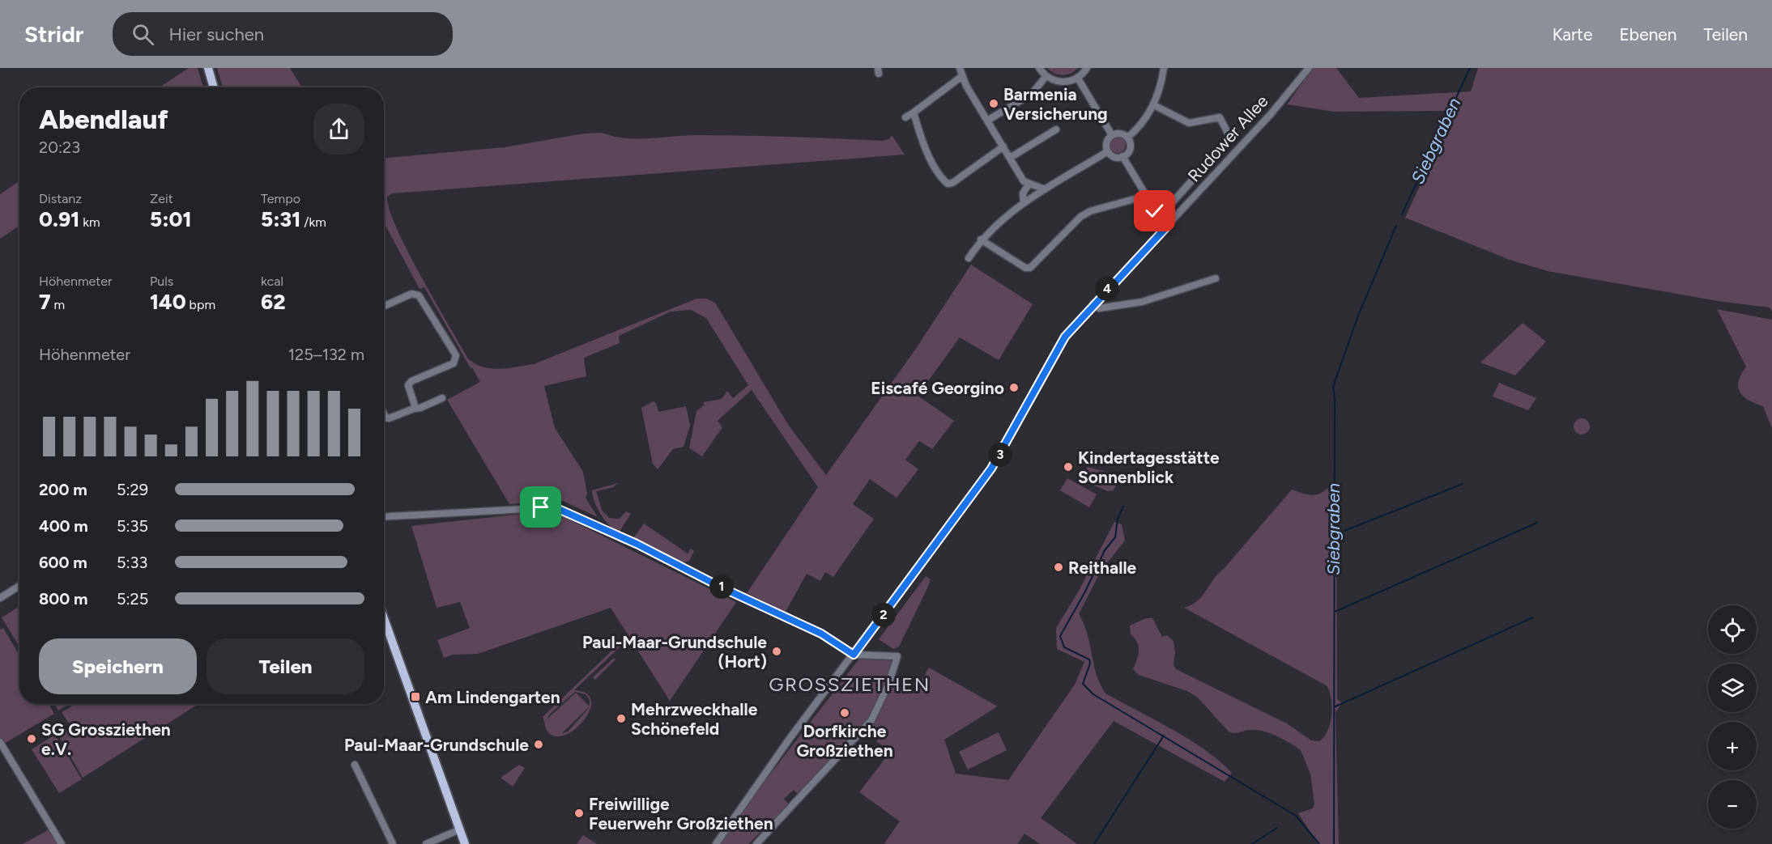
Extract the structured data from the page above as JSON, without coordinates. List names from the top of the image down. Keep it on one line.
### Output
{"streets":{"street":["Rudower Allee"]},"districts":["GROSSZIETHEN"],"water":["Siebgraben"],"places":{"other":["Barmenia Versicherung","Eiscafé Georgino","Kindertagesstätte Sonnenblick","Reithalle","Paul-Maar-Grundschule (Hort)","Dorfkirche Großziethen","Mehrzweckhalle Schönefeld","SG Grossziethen e.V.","Paul-Maar-Grundschule","Freiwillige Feuerwehr Großziethen"],"transit":["Am Lindengarten"]},"page":{"header":"Stridr","search":"Hier suchen","nav":["Karte","Ebenen","Teilen"],"heading":["Abendlauf","20:23"],"stats":[["Distanz","0.91 km"],["Zeit","5:01"],["Tempo","5:31 /km"],["Höhenmeter","7 m"],["Puls","140 bpm"],["kcal","62"]],"pins":["4","3","1","2"],"chart":["Höhenmeter","125–132 m"],"list":[{"name":"200 m","note":"5:29"},{"name":"400 m","note":"5:35"},{"name":"600 m","note":"5:33"},{"name":"800 m","note":"5:25"}],"map_buttons":["+","−"],"buttons":["Speichern","Teilen"]}}
